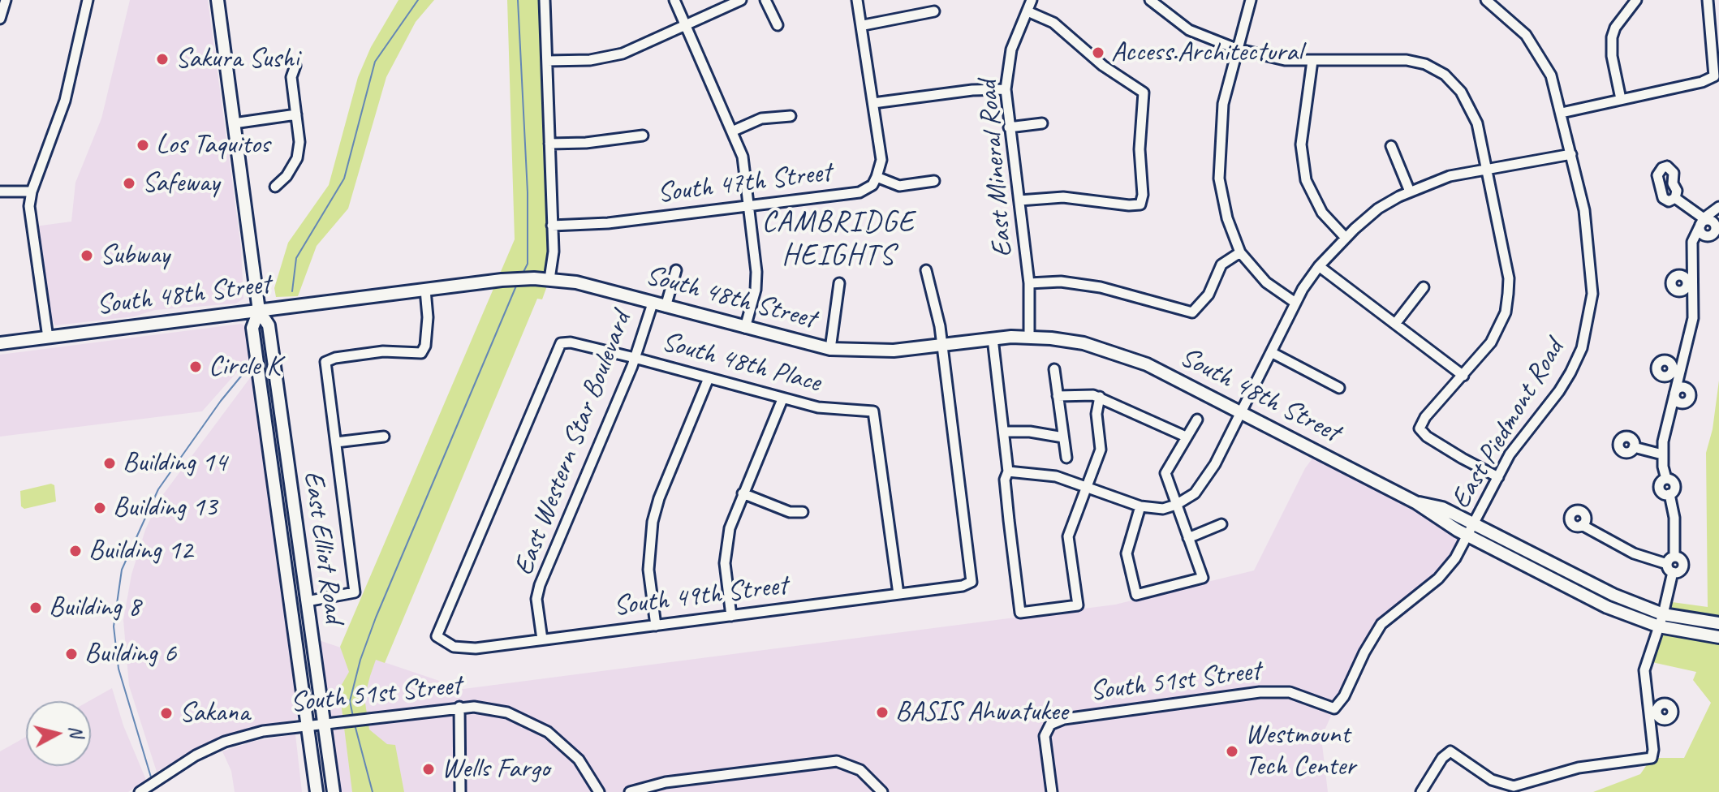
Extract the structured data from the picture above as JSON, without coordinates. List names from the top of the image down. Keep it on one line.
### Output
{"streets":{"main road":["South 48th Street","East Elliot Road"],"street":["East Mineral Road","South 47th Street","South 48th Place","East Piedmont Road","East Western Star Boulevard","South 49th Street","South 51st Street"]},"crossings":[["East Mineral Road","South 48th Street"],["South 48th Street","East Piedmont Road"],["South 48th Street","East Western Star Boulevard"],["South 48th Street","East Elliot Road"],["South 48th Street","South 49th Street"],["South 48th Place","East Western Star Boulevard"],["South 48th Place","South 49th Street"],["East Piedmont Road","South 51st Street"],["East Western Star Boulevard","South 49th Street"],["East Elliot Road","South 51st Street"]],"districts":["CAMBRIDGE HEIGHTS"],"places":["Access.Architectural","Sakura Sushi","Los Taquitos","Safeway","Subway","Circle K","Building 14","Building 13","Building 12","Building 8","Building 6","BASIS Ahwatukee","Sakana","Westmount Tech Center","Wells Fargo"],"north":"right"}
